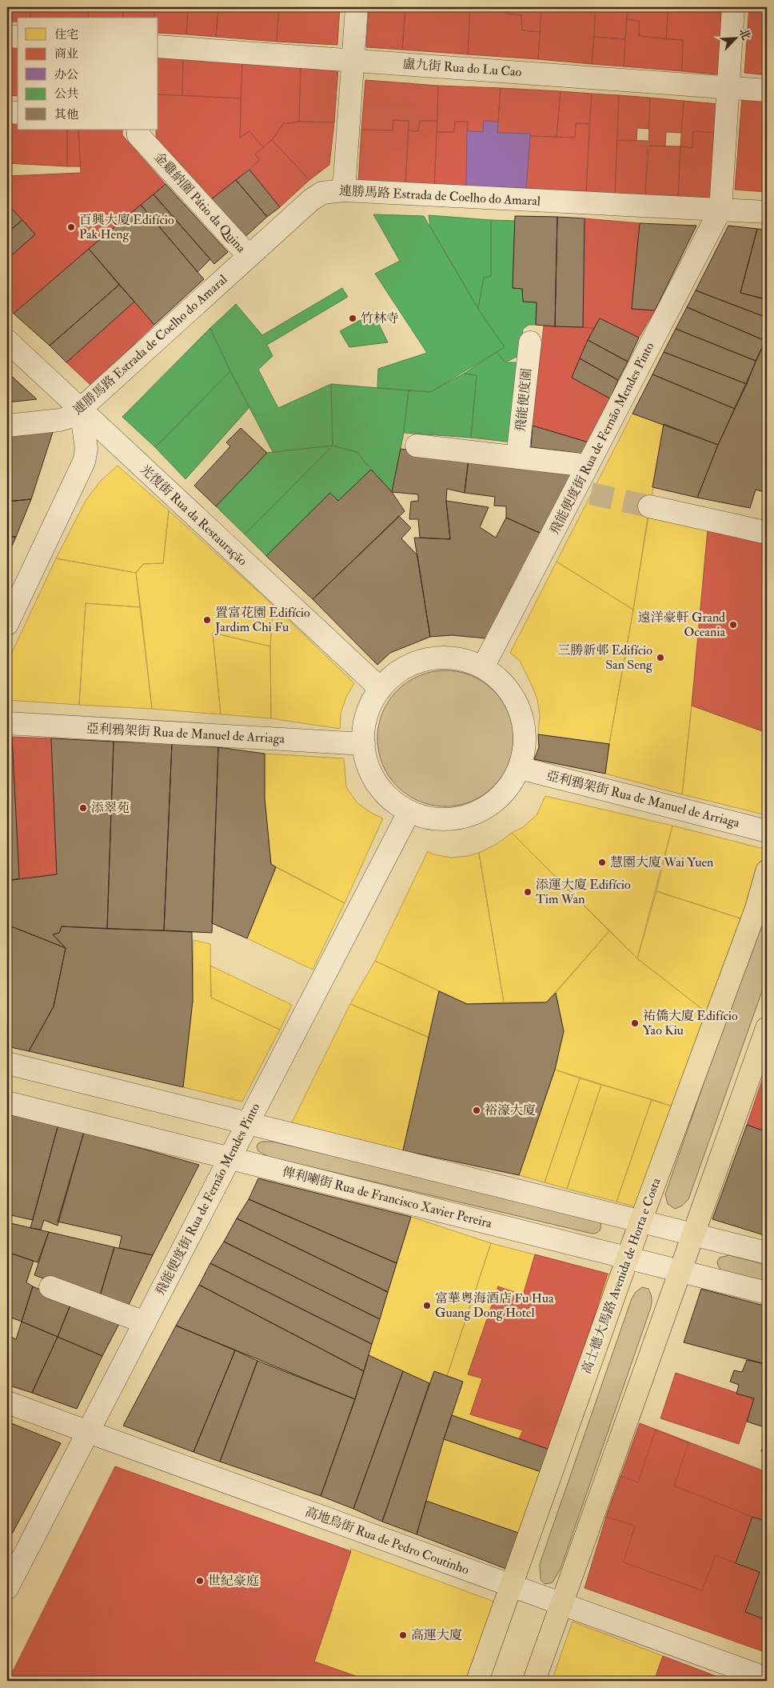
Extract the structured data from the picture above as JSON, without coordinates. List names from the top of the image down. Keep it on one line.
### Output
{"streets":{"main road":["高士德大馬路 Avenida de Horta e Costa"],"street":["盧九街 Rua do Lu Cao","連勝馬路 Estrada de Coelho do Amaral","金雞納圍 Pátio da Quina","飛能便度圍","飛能便度街 Rua de Fernão Mendes Pinto","光復街 Rua da Restauração","亞利鴉架街 Rua de Manuel de Arriaga","俾利喇街 Rua de Francisco Xavier Pereira","高地烏街 Rua de Pedro Coutinho"]},"crossings":[["連勝馬路 Estrada de Coelho do Amaral","金雞納圍 Pátio da Quina"],["連勝馬路 Estrada de Coelho do Amaral","飛能便度街 Rua de Fernão Mendes Pinto"],["連勝馬路 Estrada de Coelho do Amaral","光復街 Rua da Restauração"],["飛能便度街 Rua de Fernão Mendes Pinto","俾利喇街 Rua de Francisco Xavier Pereira"],["飛能便度街 Rua de Fernão Mendes Pinto","高地烏街 Rua de Pedro Coutinho"],["俾利喇街 Rua de Francisco Xavier Pereira","高士德大馬路 Avenida de Horta e Costa"],["高士德大馬路 Avenida de Horta e Costa","高地烏街 Rua de Pedro Coutinho"]],"places":["百興大廈 Edifício Pak Heng","竹林寺","置富花園 Edifício Jardim Chi Fu","遠洋豪軒 Grand Oceania","三勝新邨 Edifício San Seng","添翠苑","慧園大廈 Wai Yuen","添運大廈 Edifício Tim Wan","祐僑大廈 Edifício Yao Kiu","裕濠大廈","富華粵海酒店 Fu Hua Guang Dong Hotel","世紀豪庭","高運大廈"],"legend":["住宅","商业","办公","公共","其他"],"north":"top right"}
